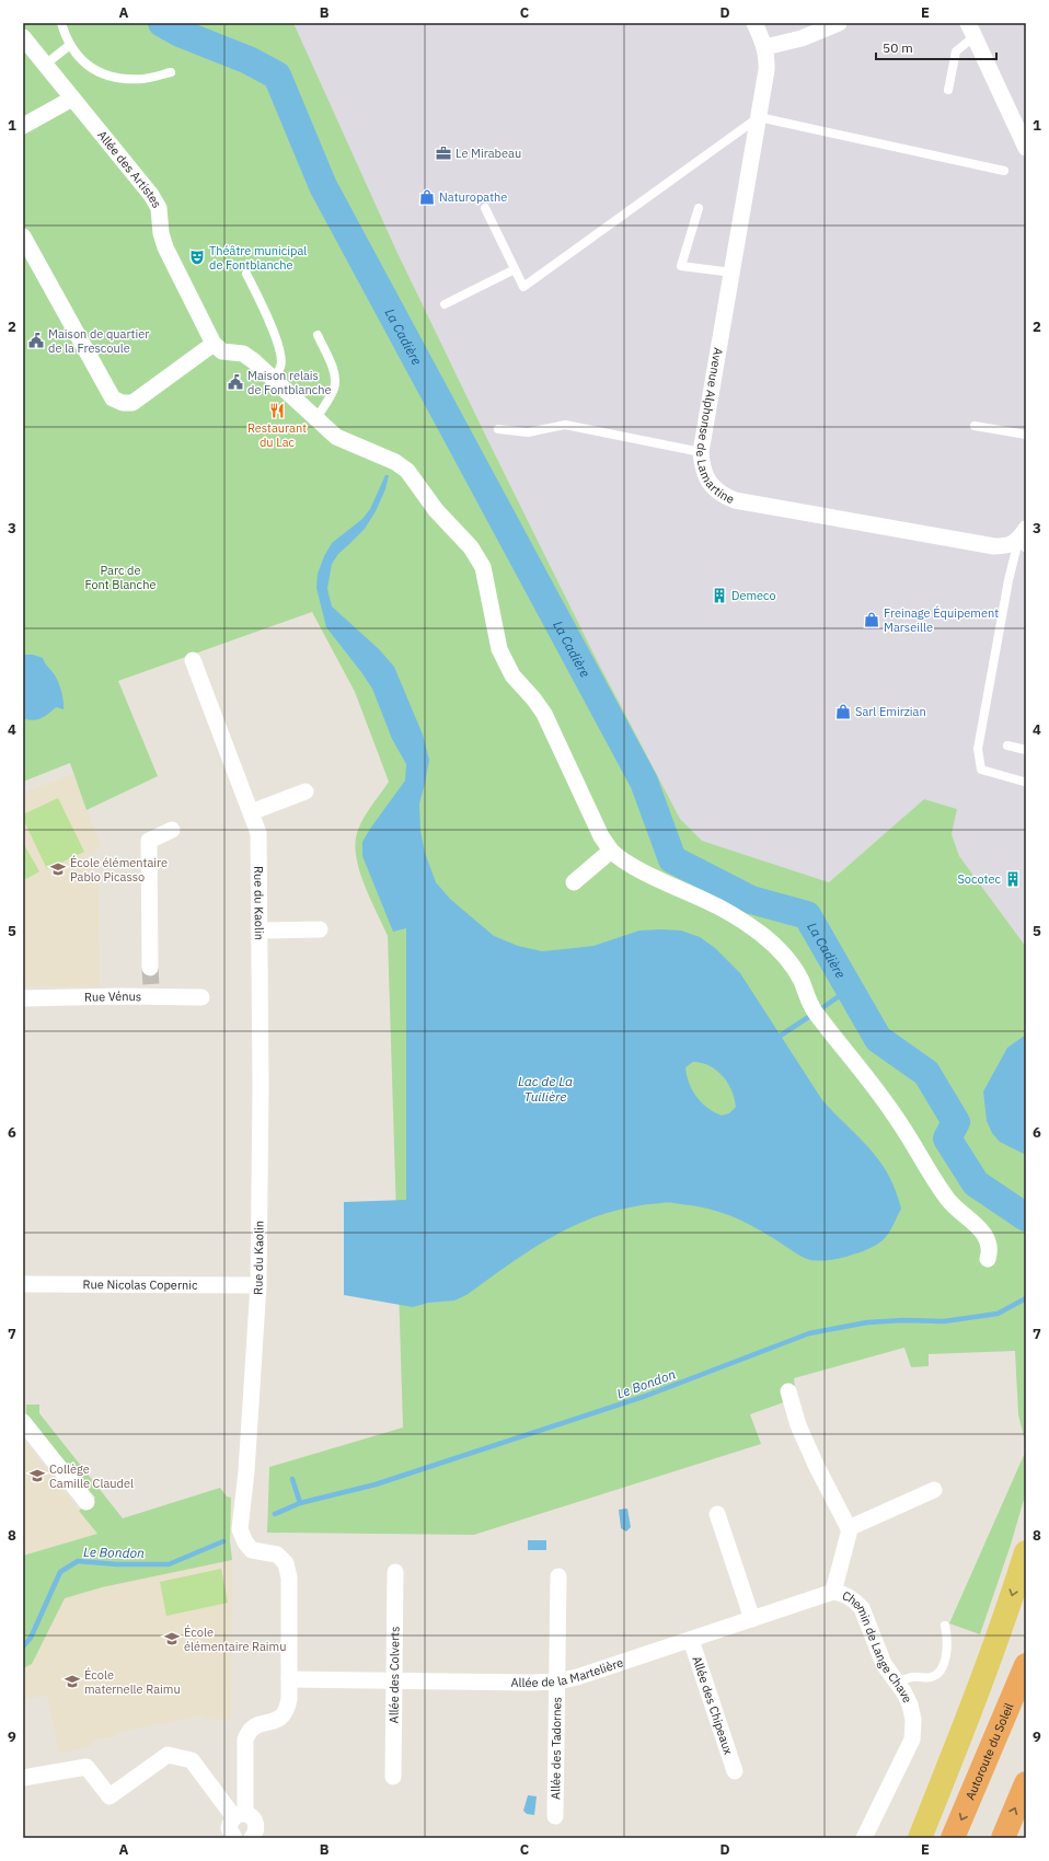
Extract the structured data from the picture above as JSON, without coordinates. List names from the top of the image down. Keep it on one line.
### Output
{"streets":{"highway":["Autoroute du Soleil"],"street":["Allée des Artistes","Avenue Alphonse de Lamartine","Rue du Kaolin","Rue Vénus","Rue Nicolas Copernic","Chemin de Lange Chave","Allée de la Martelière","Allée des Colverts","Allée des Chipeaux","Allée des Tadornes"]},"crossings":[["Rue du Kaolin","Rue Nicolas Copernic"],["Rue du Kaolin","Allée de la Martelière"],["Chemin de Lange Chave","Allée de la Martelière"],["Allée de la Martelière","Allée des Colverts"],["Allée de la Martelière","Allée des Chipeaux"],["Allée de la Martelière","Allée des Tadornes"]],"water":["La Cadière","Lac de La Tuilière","Le Bondon"],"parks":["Parc de Font Blanche"],"places":{"office":["Le Mirabeau"],"shop":["Naturopathe","Freinage Équipement Marseille","Sarl Emirzian"],"theatre":["Théâtre municipal de Fontblanche"],"public building":["Maison de quartier de la Frescoule","Maison relais de Fontblanche"],"restaurant":["Restaurant du Lac"],"building":["Demeco","Socotec"],"school or university":["École élémentaire Pablo Picasso","Collège Camille Claudel","École élémentaire Raimu","École maternelle Raimu"]},"scale_bar":"50 m","grid":{"columns":["A","B","C","D","E"],"rows":["1","2","3","4","5","6","7","8","9"]}}
